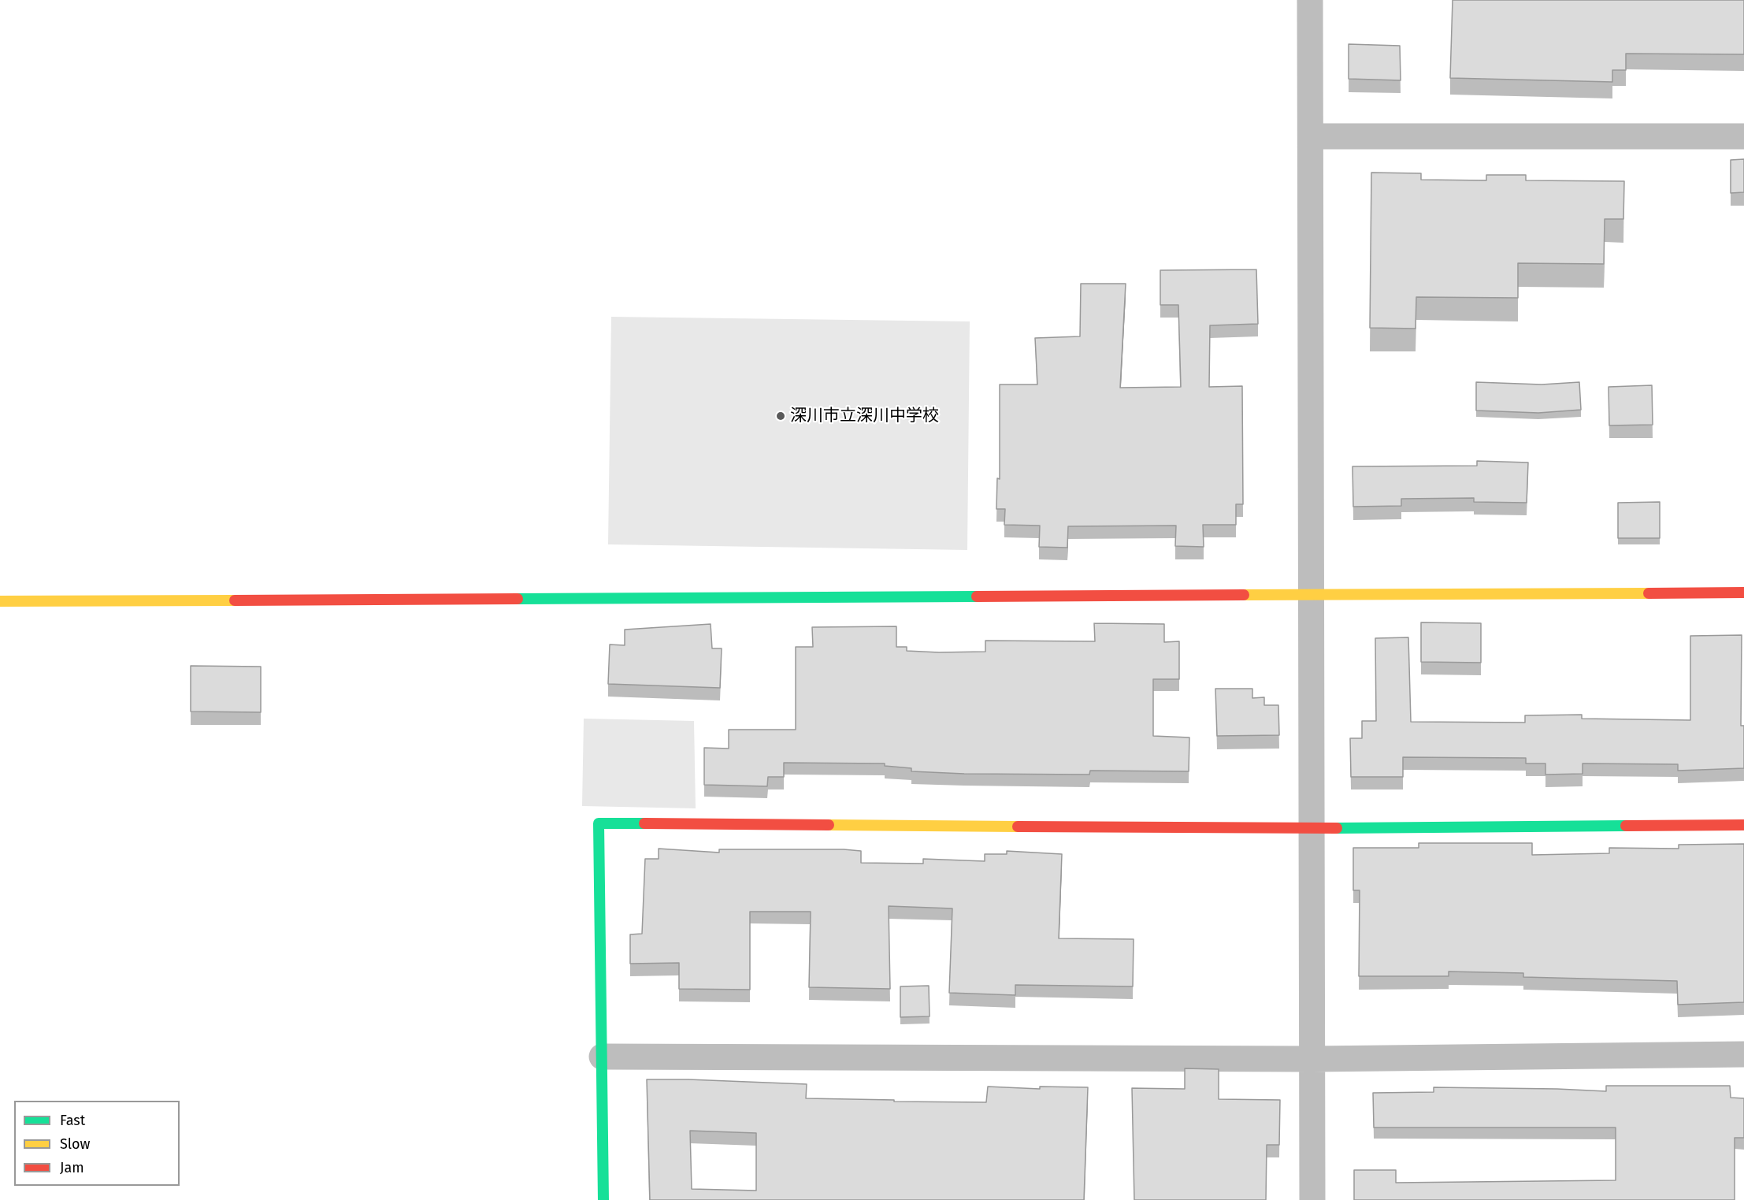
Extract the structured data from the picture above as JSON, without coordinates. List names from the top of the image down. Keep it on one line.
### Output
{"places":["深川市立深川中学校"],"legend":["Fast","Slow","Jam"]}
